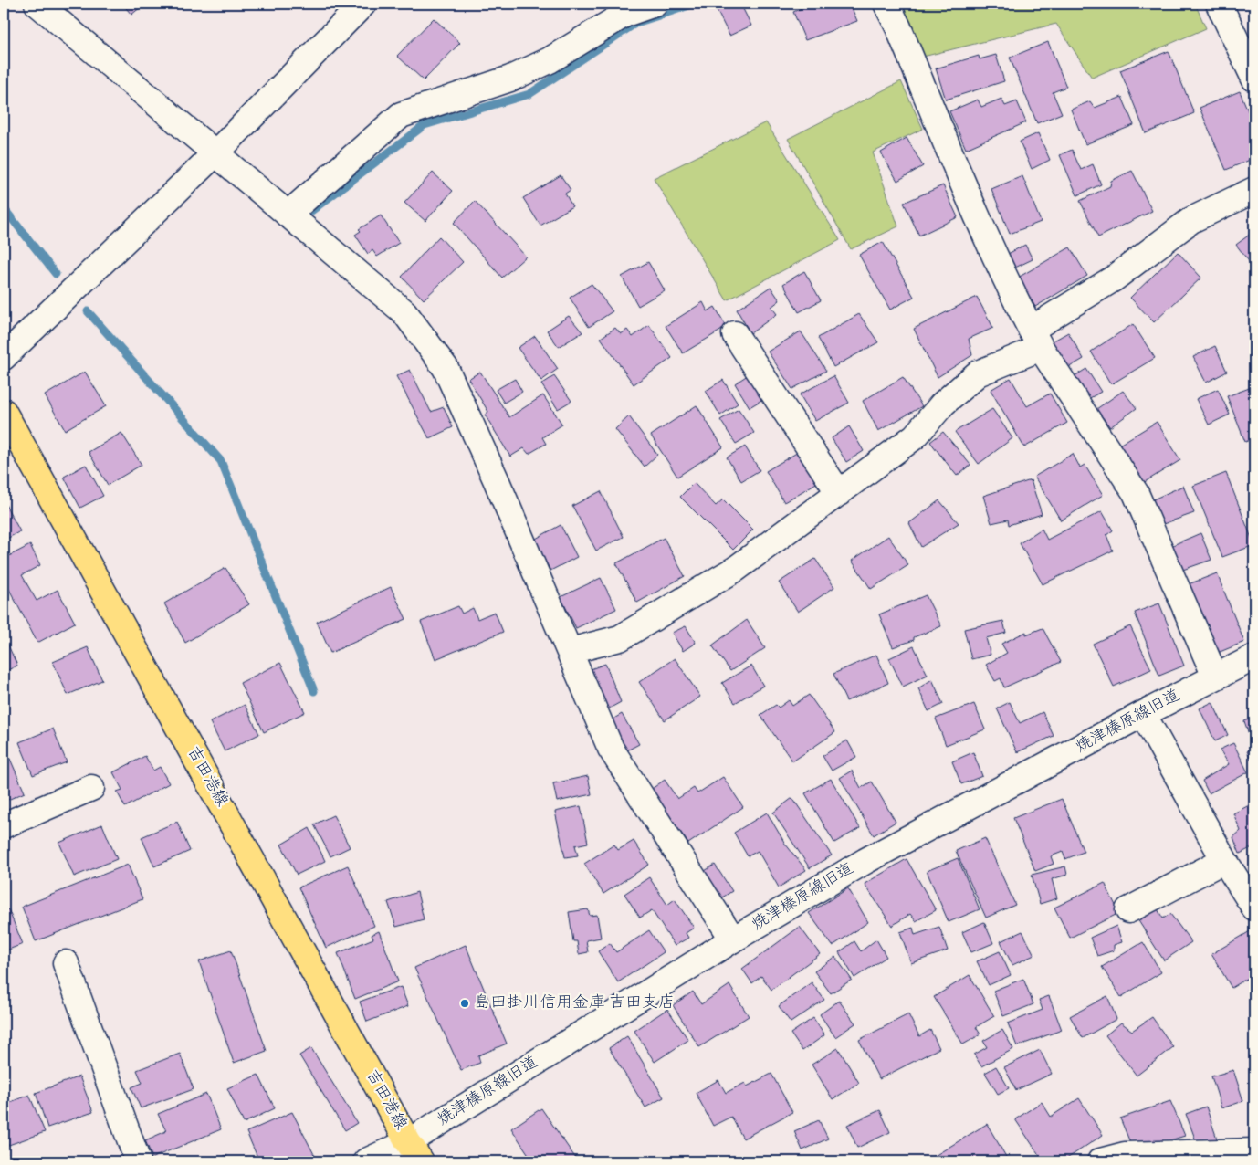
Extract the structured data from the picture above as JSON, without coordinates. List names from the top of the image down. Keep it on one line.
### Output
{"streets":{"main road":["吉田港線"],"street":["焼津榛原線旧道"]},"crossings":[["焼津榛原線旧道","吉田港線"]],"places":["島田掛川信用金庫 吉田支店"]}
